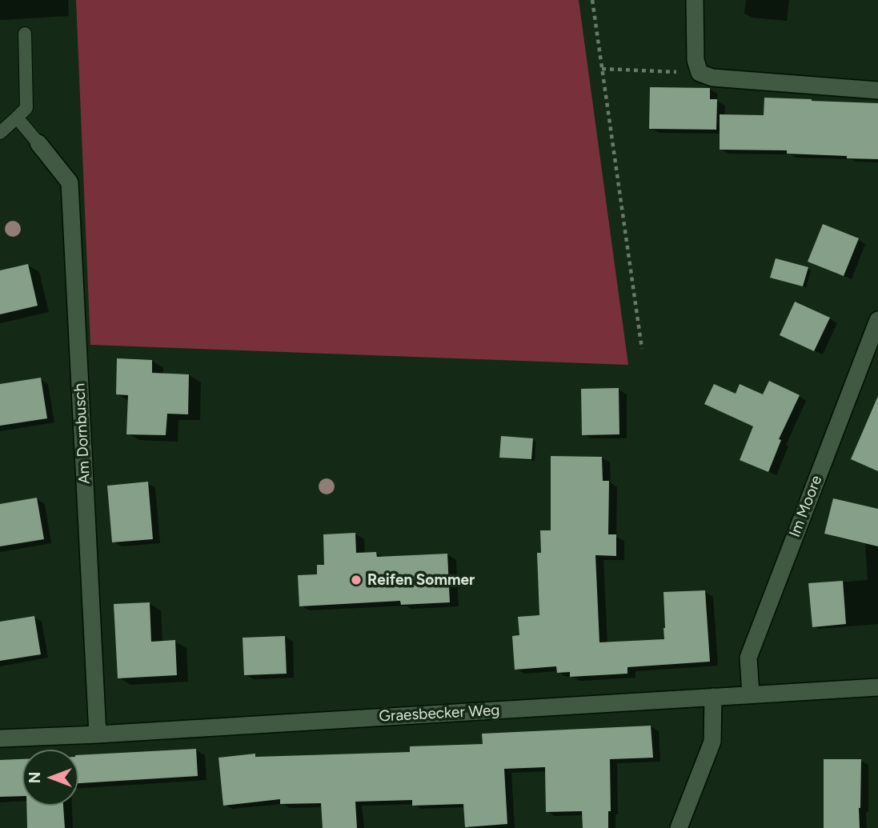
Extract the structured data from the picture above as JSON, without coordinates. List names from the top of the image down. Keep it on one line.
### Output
{"streets":{"street":["Am Dornbusch","Im Moore","Graesbecker Weg"]},"crossings":[["Am Dornbusch","Graesbecker Weg"],["Im Moore","Graesbecker Weg"]],"places":["Reifen Sommer"],"north":"left"}
